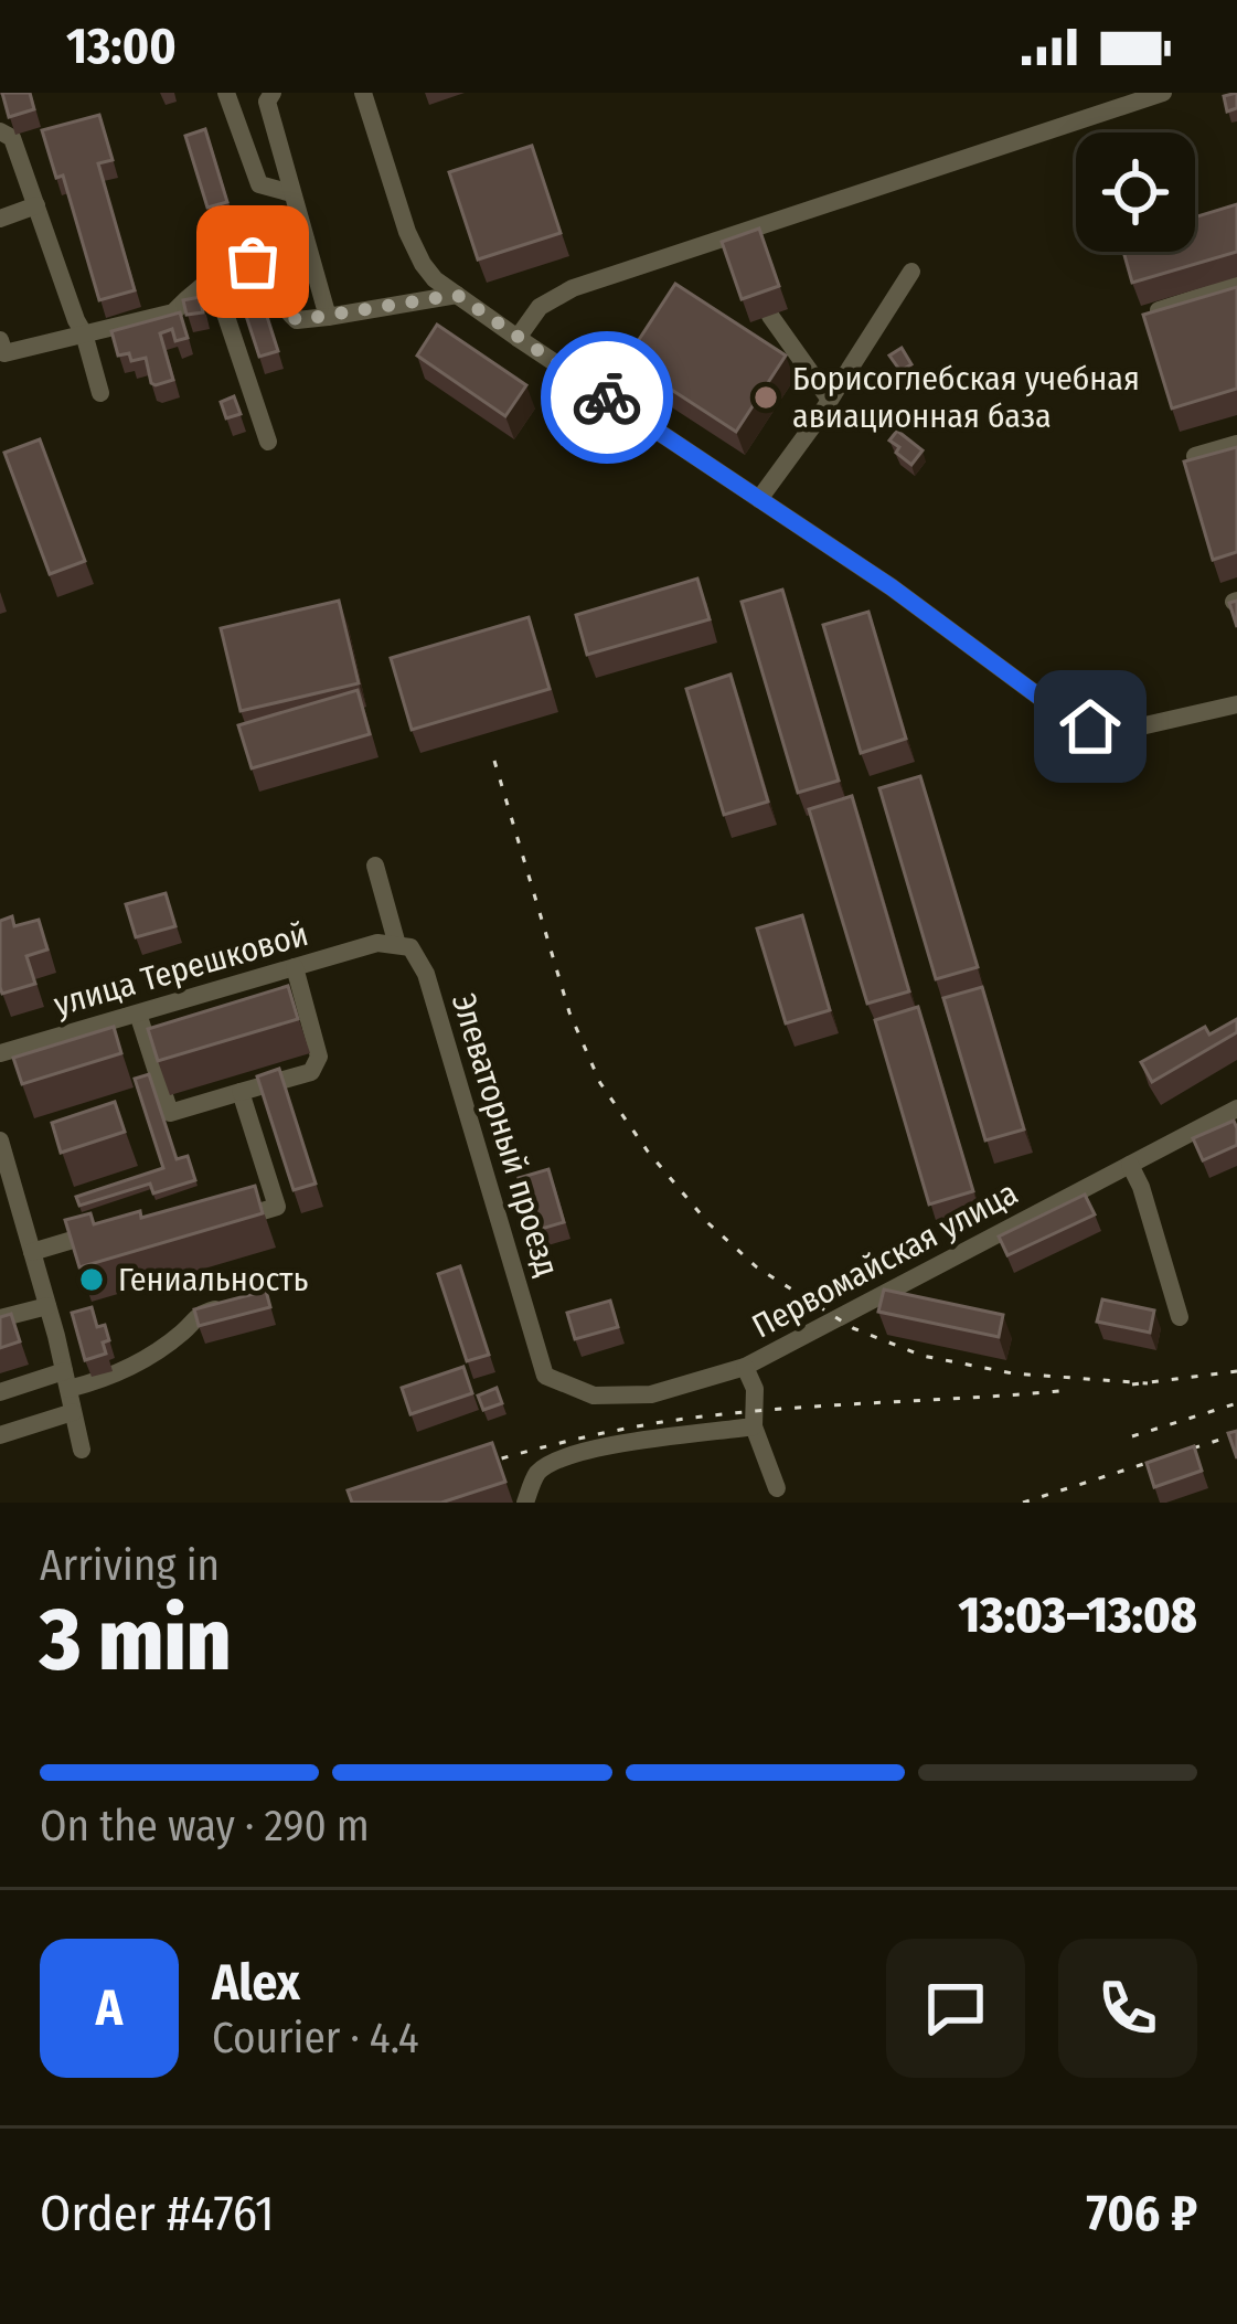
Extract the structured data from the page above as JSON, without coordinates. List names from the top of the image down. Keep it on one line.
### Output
{"streets":{"street":["улица Терешковой","Элеваторный проезд","Первомайская улица"]},"crossings":[["улица Терешковой","Элеваторный проезд"],["Элеваторный проезд","Первомайская улица"]],"places":["Борисоглебская учебная авиационная база","Гениальность"],"page":{"status":"13:00","heading":["3 min","Arriving in","13:03–13:08"],"panel":["Alex","Courier · 4.4","Order #4761","706 ₽"],"bar":"On the way · 290 m","round":"A"}}
